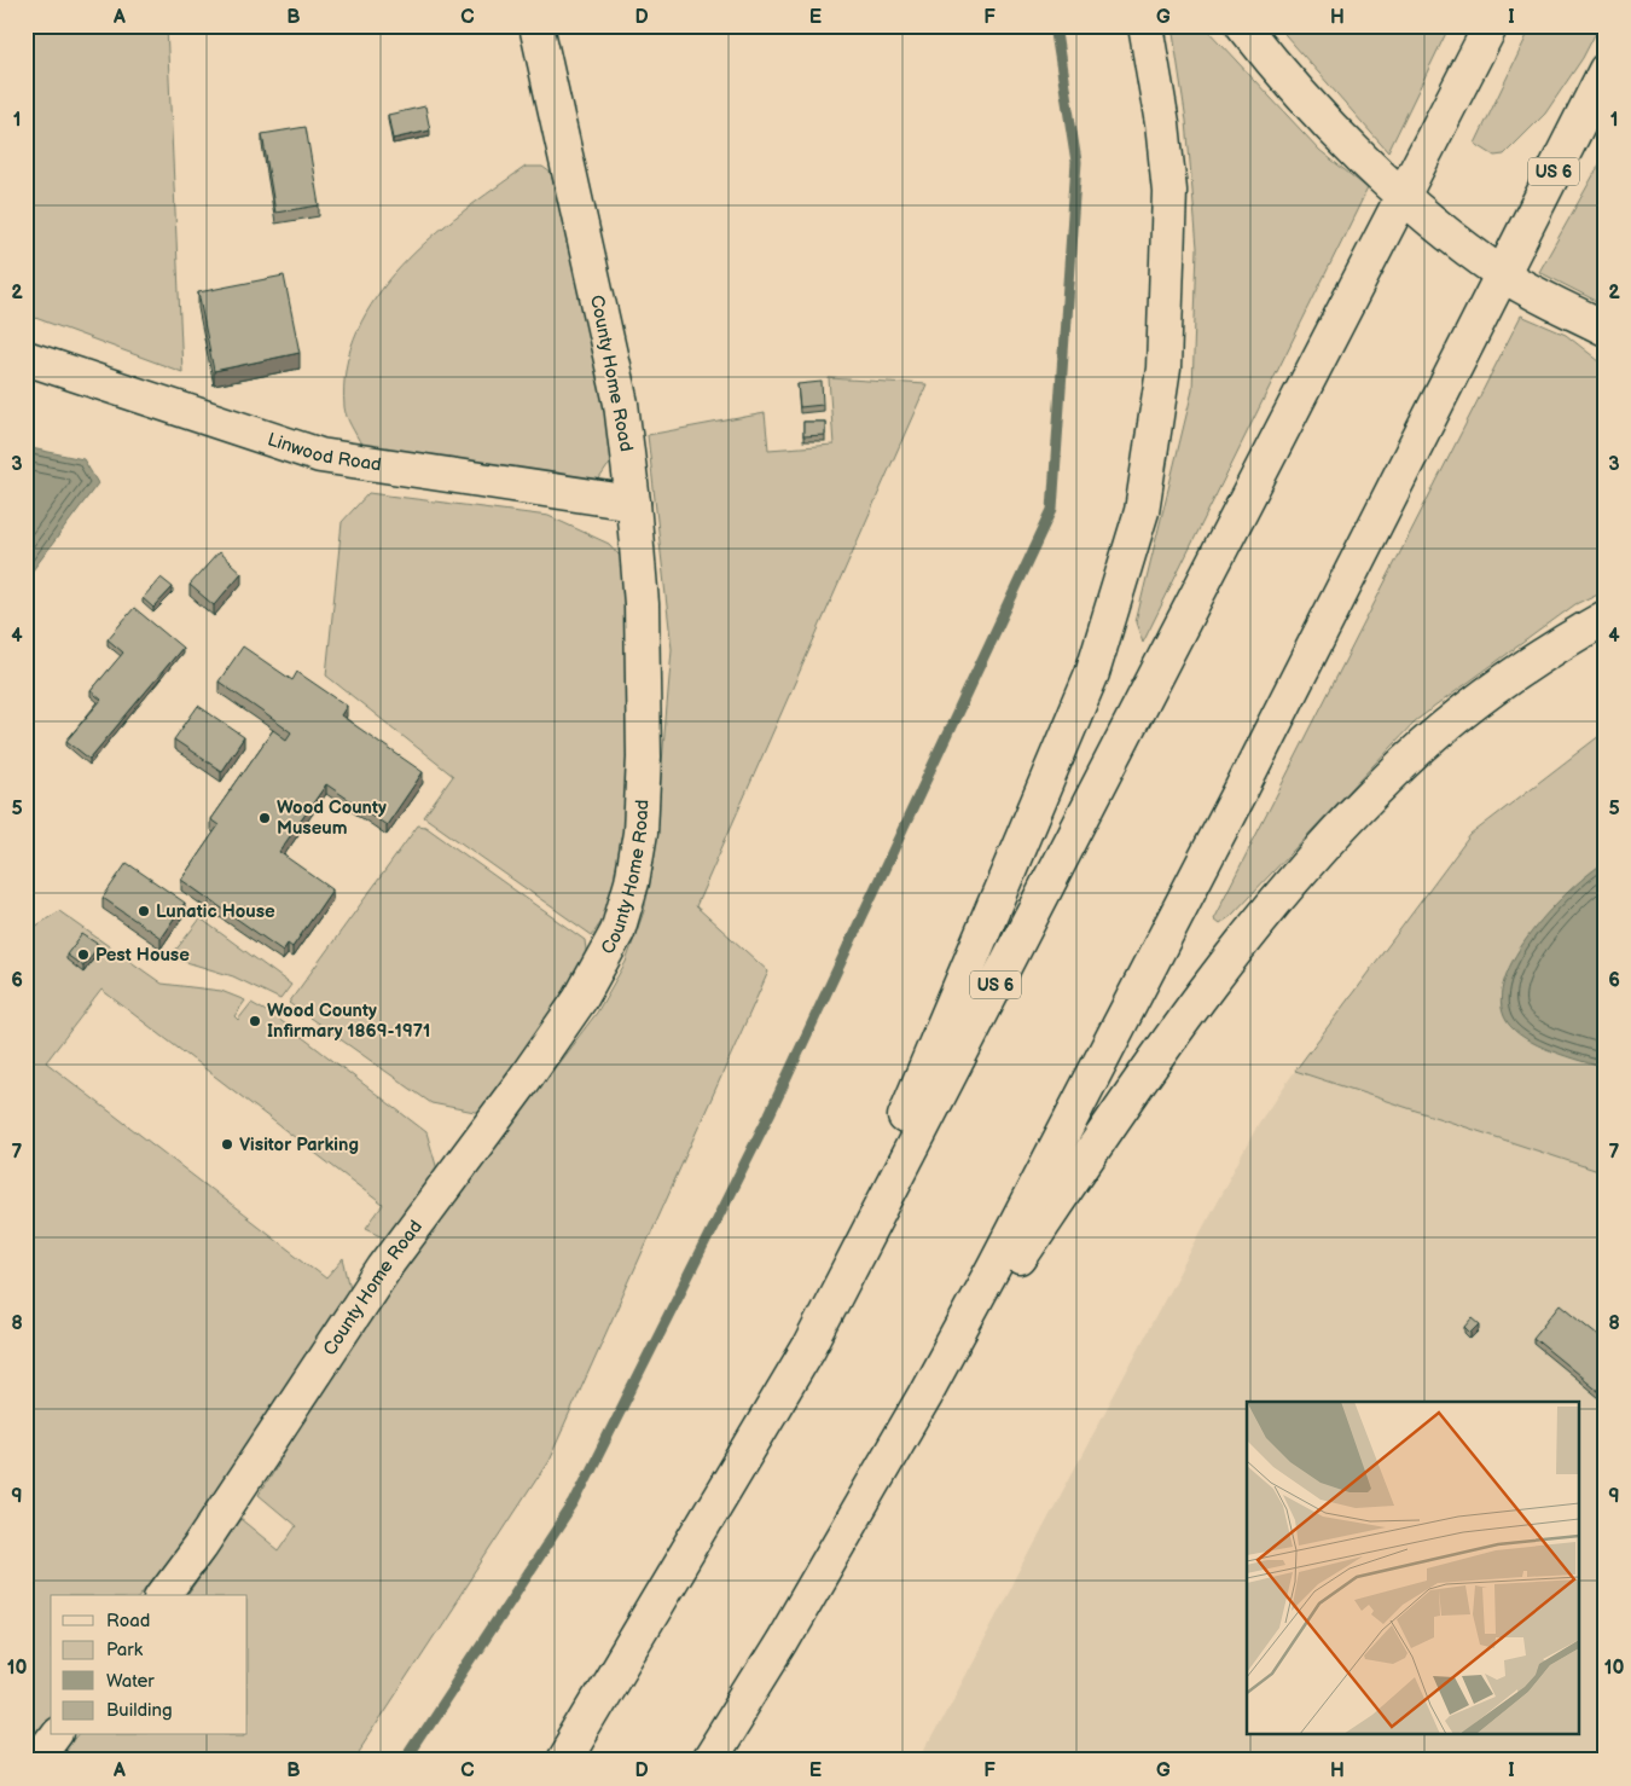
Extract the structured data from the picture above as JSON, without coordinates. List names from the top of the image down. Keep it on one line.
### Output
{"streets":{"main road":["US 6","County Home Road","Linwood Road"]},"crossings":[["County Home Road","Linwood Road"]],"places":["Wood County Museum","Lunatic House","Pest House","Wood County Infirmary 1869-1971","Visitor Parking"],"legend":["Road","Park","Water","Building"],"grid":{"columns":["A","B","C","D","E","F","G","H","I"],"rows":["1","2","3","4","5","6","7","8","9","10"]}}
